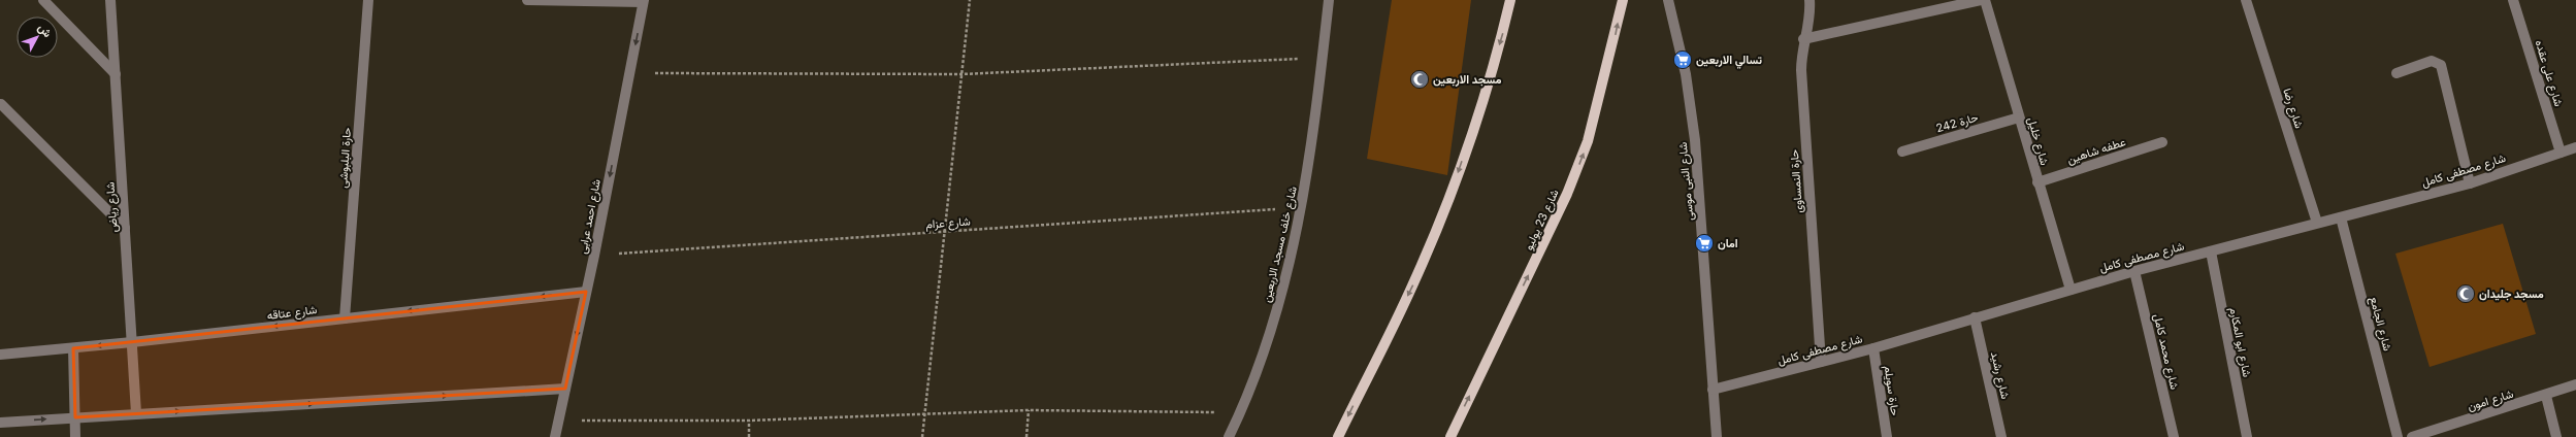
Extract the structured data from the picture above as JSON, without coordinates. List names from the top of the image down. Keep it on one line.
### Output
{"streets":{"main road":["شارع 23 يوليو"],"street":["شارع على عقده","شارع رضا","حارة 242","شارع خليل","عطفه شاهين","حارة البلبوشى","شارع مصطفى كامل","شارع النبى موسى","حارة النمساوى","شارع رياض","شارع احمد عرابى","شارع خلف مسجد الاربعين","شارع عتاقه","شارع الجامع","شارع ابو المكارم","شارع محمد كامل","شارع رشيد","حارة سويلم","شارع امون"],"path":["شارع عزام"]},"crossings":[["شارع على عقده","شارع مصطفى كامل"],["شارع رضا","شارع مصطفى كامل"],["حارة 242","شارع خليل"],["شارع خليل","عطفه شاهين"],["شارع خليل","شارع مصطفى كامل"],["حارة البلبوشى","شارع عتاقه"],["شارع مصطفى كامل","شارع النبى موسى"],["شارع مصطفى كامل","حارة النمساوى"],["شارع مصطفى كامل","شارع الجامع"],["شارع مصطفى كامل","شارع ابو المكارم"],["شارع مصطفى كامل","شارع محمد كامل"],["شارع مصطفى كامل","شارع رشيد"],["شارع مصطفى كامل","حارة سويلم"],["شارع رياض","شارع عتاقه"],["شارع احمد عرابى","شارع عزام"],["شارع احمد عرابى","شارع عتاقه"],["شارع عزام","شارع خلف مسجد الاربعين"]],"one_way":["شارع احمد عرابى","شارع 23 يوليو"],"places":{"supermarket":["تسالي الاربعين","امان"],"mosque":["مسجد الاربعين","مسجد جليدان"]},"north":"top right"}
